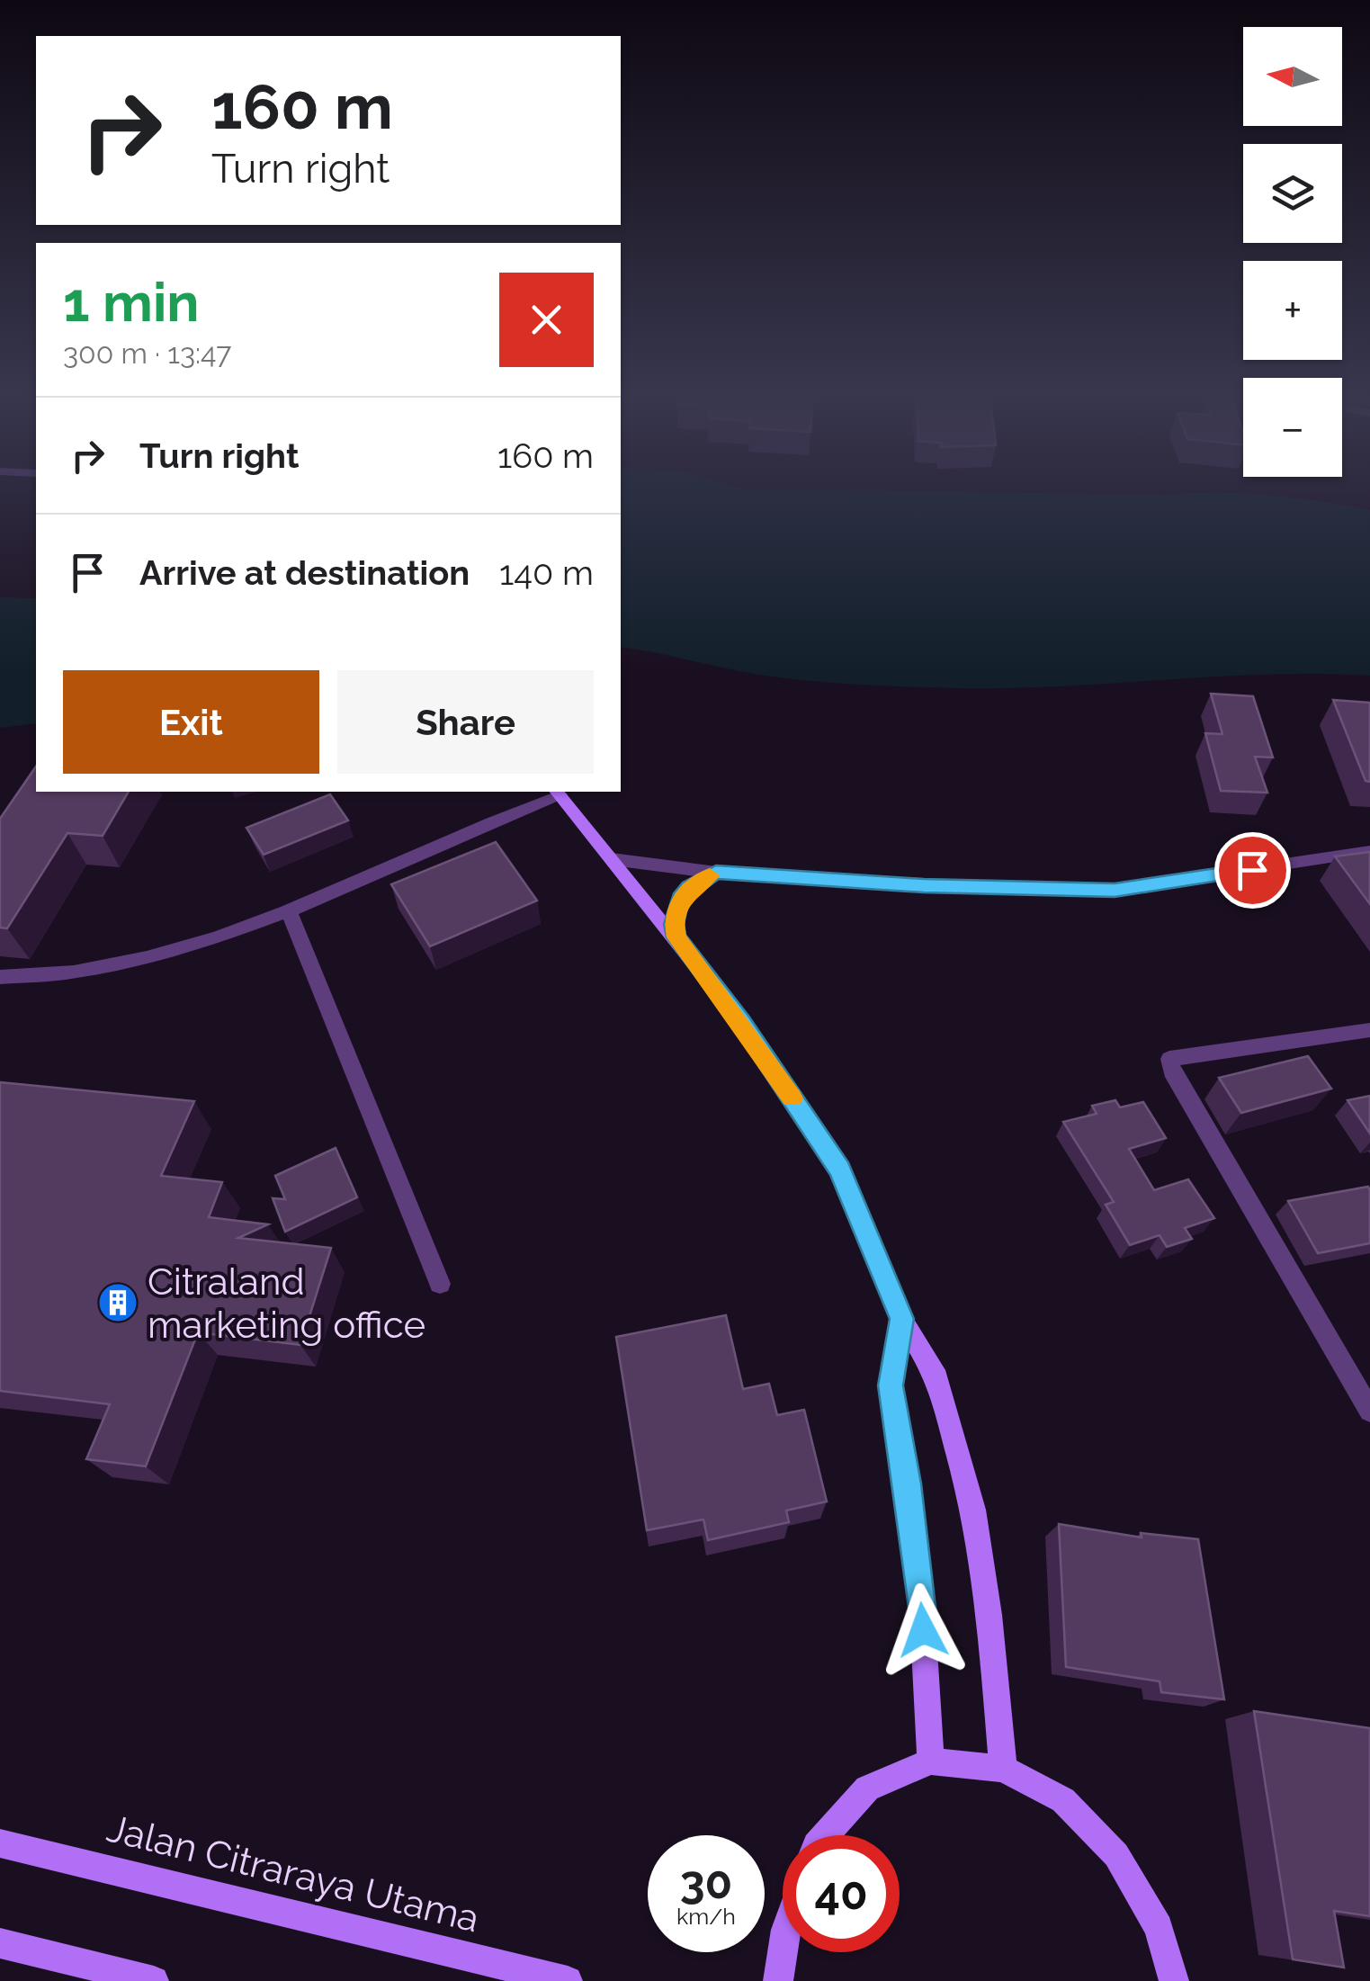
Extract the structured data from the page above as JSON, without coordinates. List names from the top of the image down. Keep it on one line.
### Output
{"streets":{"street":["Jalan Citraraya Utama"]},"places":{"building":["Citraland marketing office"]},"north":"left","page":{"map_buttons":["+","−"],"turn":["160 m","Turn right"],"heading":["1 min","300 m · 13:47"],"list":[{"name":"Turn right","value":"160 m"},{"name":"Arrive at destination","value":"140 m"}],"buttons":["Exit","Share"],"speed":"30 km/h","limit":"40"}}
